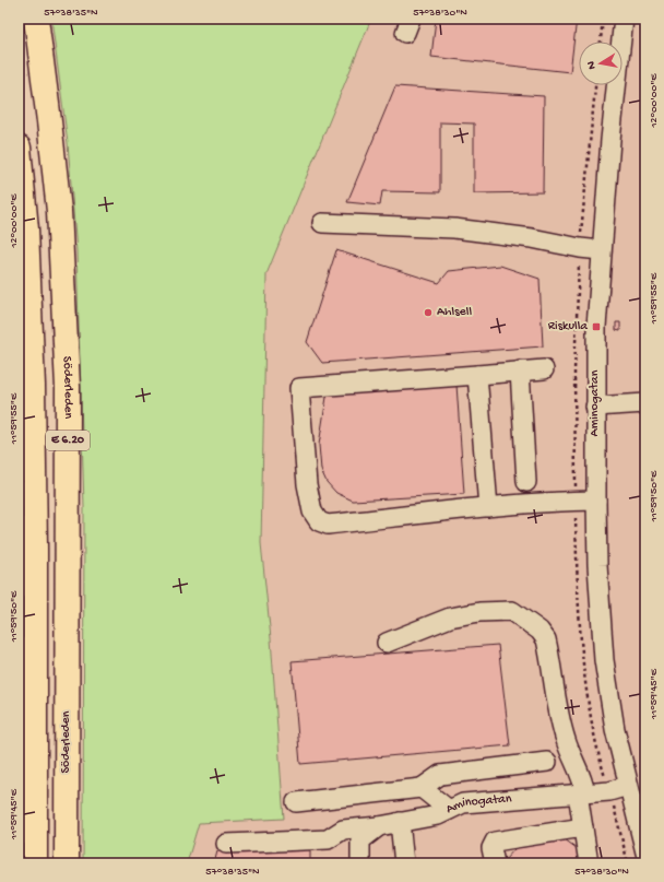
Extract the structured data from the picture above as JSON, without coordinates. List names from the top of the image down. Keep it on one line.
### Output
{"streets":{"highway":["Söderleden","E 6.20"],"street":["Aminogatan"]},"places":{"other":["Ahlsell"],"transit":["Riskulla"]},"north":"left","coordinates":["57°38'35\"N","57°38'30\"N","12°00'00\"E","11°59'55\"E","11°59'50\"E","11°59'45\"E"]}
